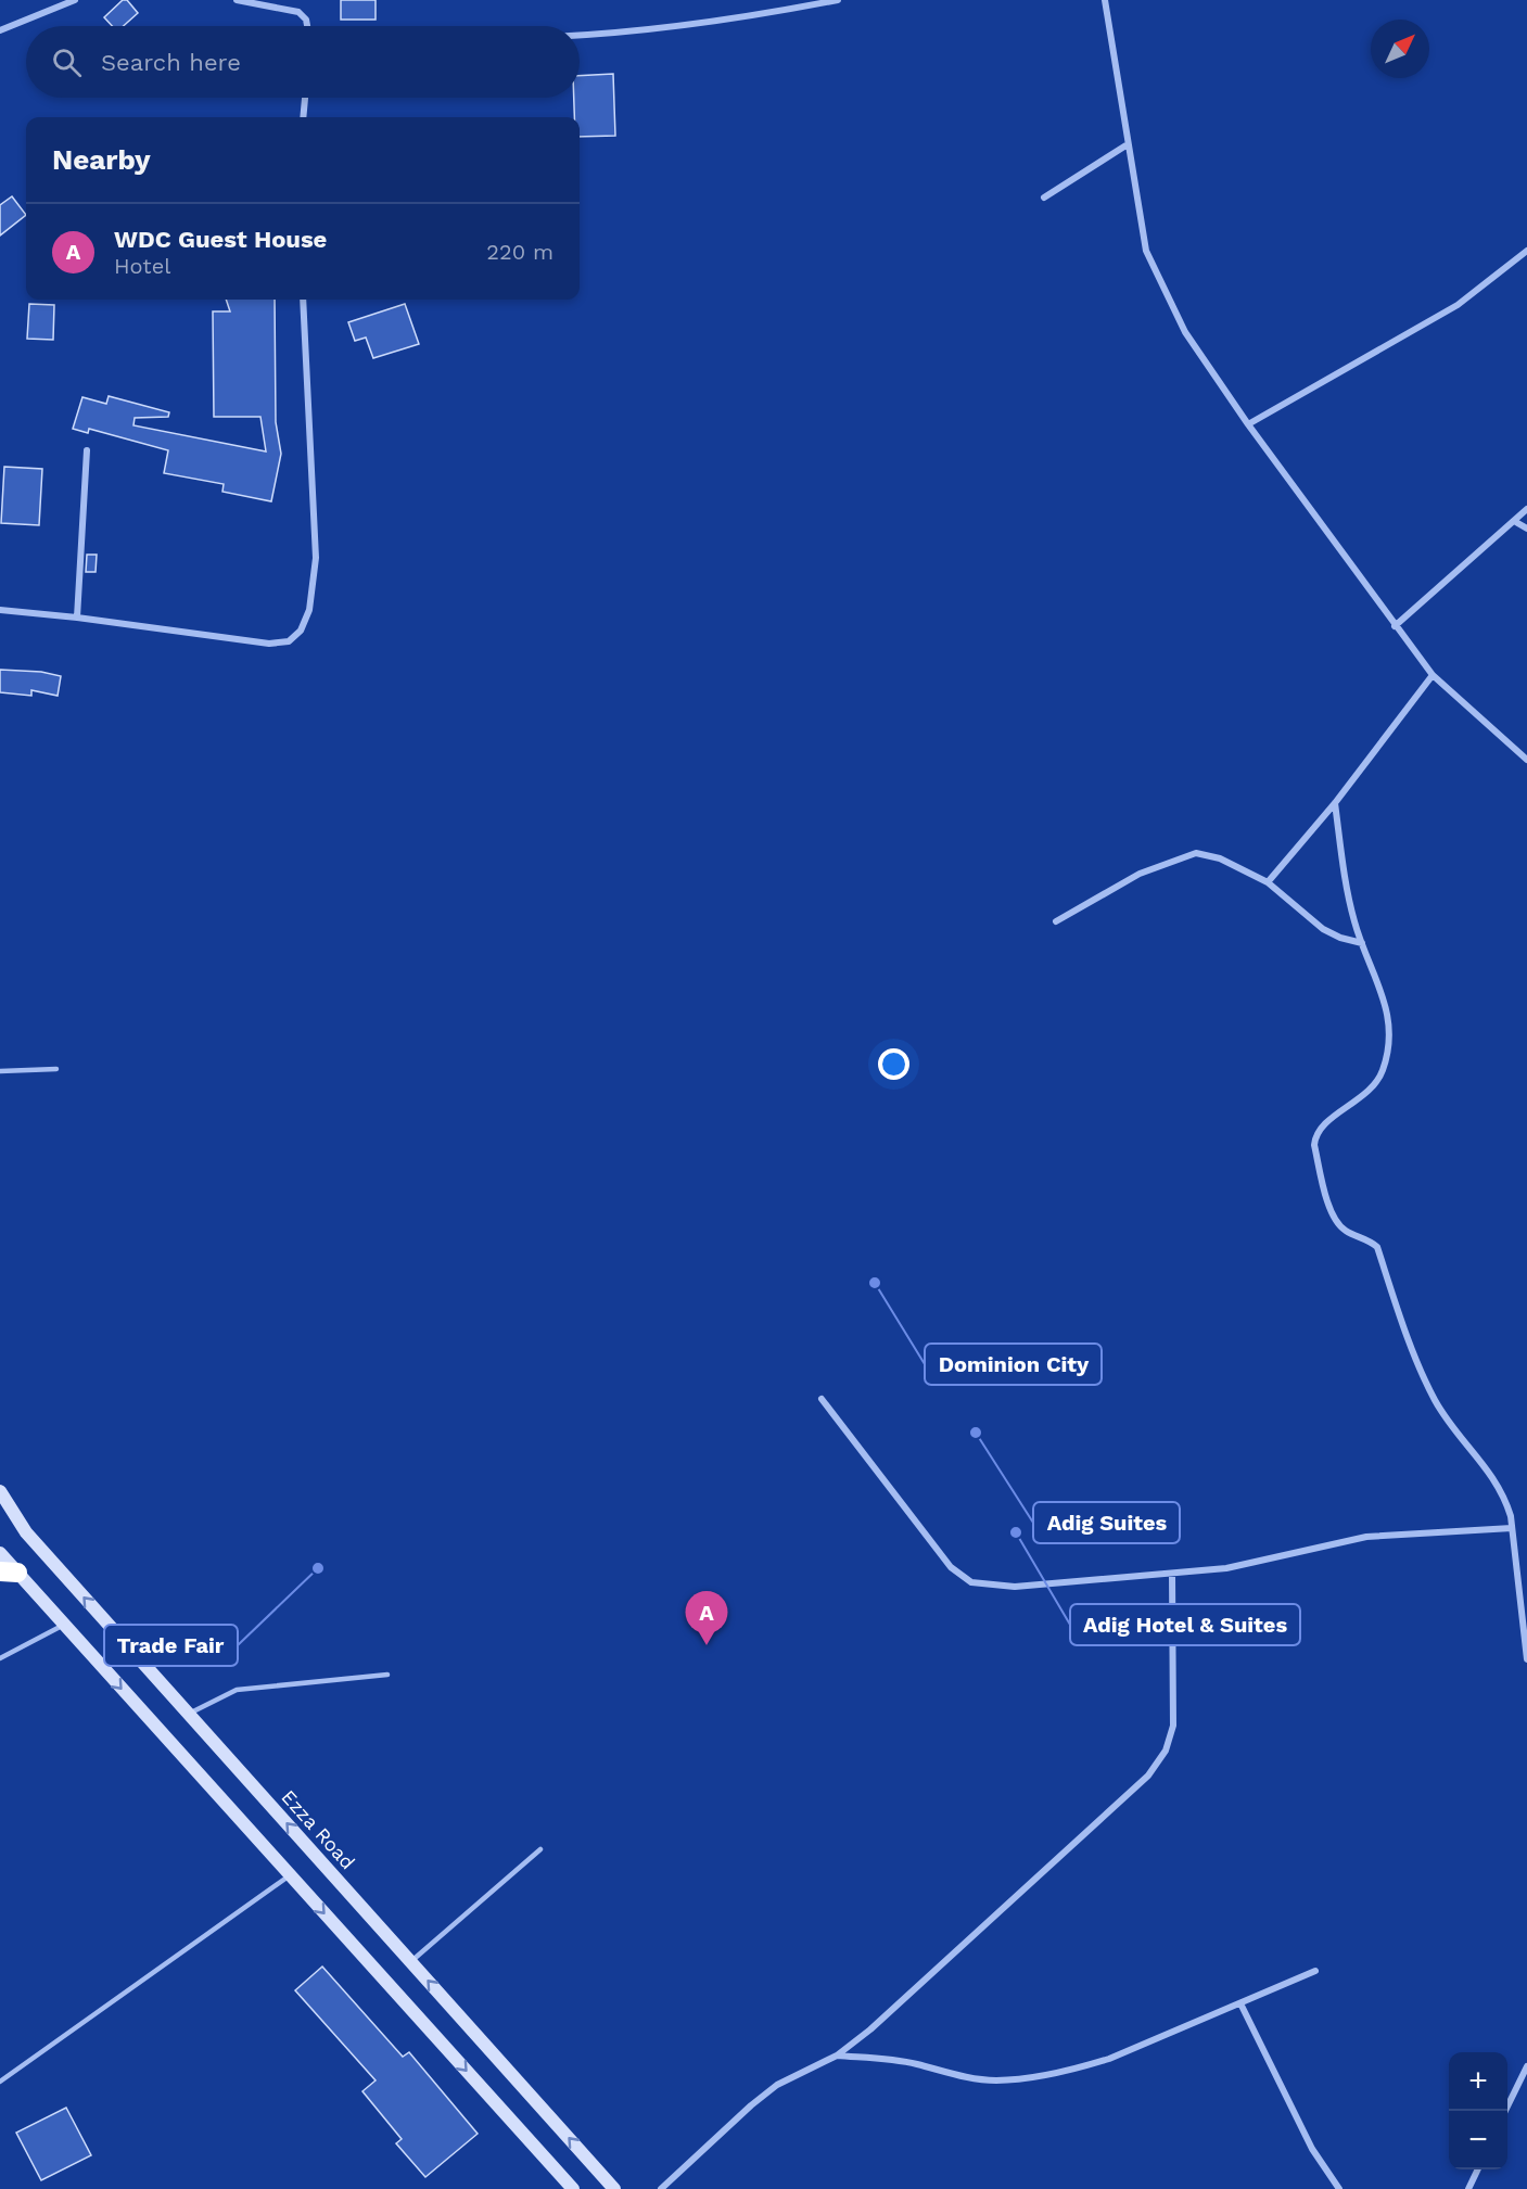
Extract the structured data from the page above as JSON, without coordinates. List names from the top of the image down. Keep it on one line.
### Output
{"streets":{"main road":["Ezza Road"]},"places":["Dominion City","Adig Suites","Adig Hotel & Suites","Trade Fair"],"north":"top right","page":{"search":"Search here","heading":"Nearby","list":[{"mark":"A","name":"WDC Guest House","note":"Hotel","value":"220 m"}],"pins":"A","map_buttons":["+","−"]}}
